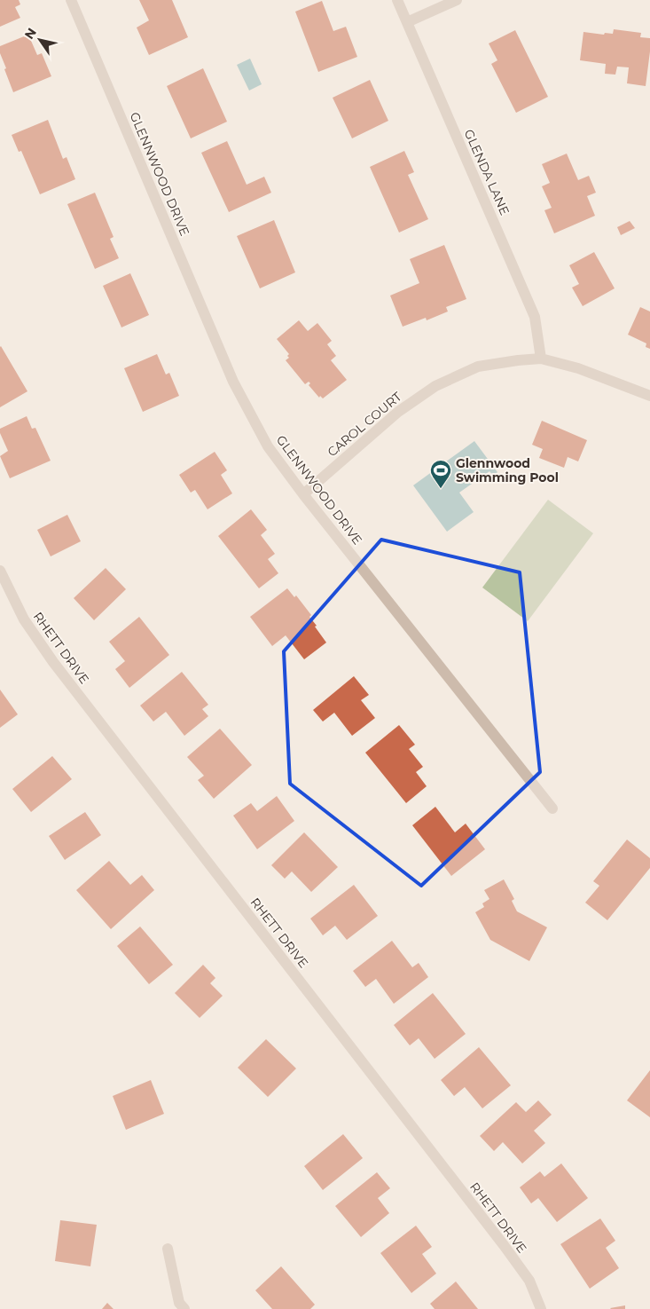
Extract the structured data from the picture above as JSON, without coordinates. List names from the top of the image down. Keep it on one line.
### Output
{"streets":{"street":["GLENDA LANE","GLENNWOOD DRIVE","CAROL COURT","RHETT DRIVE"]},"crossings":[["GLENDA LANE","CAROL COURT"],["GLENNWOOD DRIVE","CAROL COURT"]],"places":{"sports":["Glennwood Swimming Pool"]},"north":"top left"}
